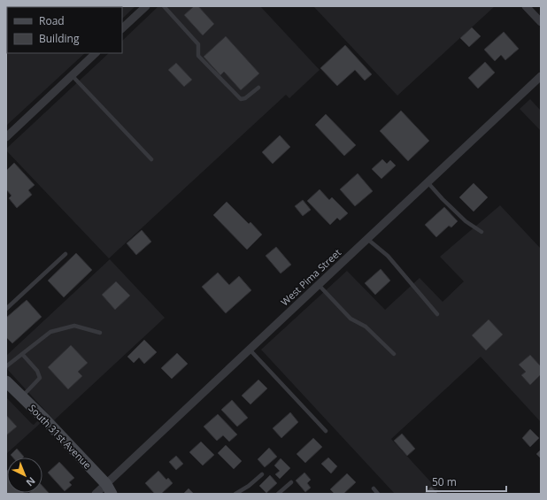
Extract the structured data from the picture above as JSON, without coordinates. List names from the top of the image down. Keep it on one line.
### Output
{"streets":{"street":["West Pima Street","South 31st Avenue"]},"crossings":[["West Pima Street","South 31st Avenue"]],"legend":["Road","Building"],"scale_bar":"50 m","north":"bottom right"}
